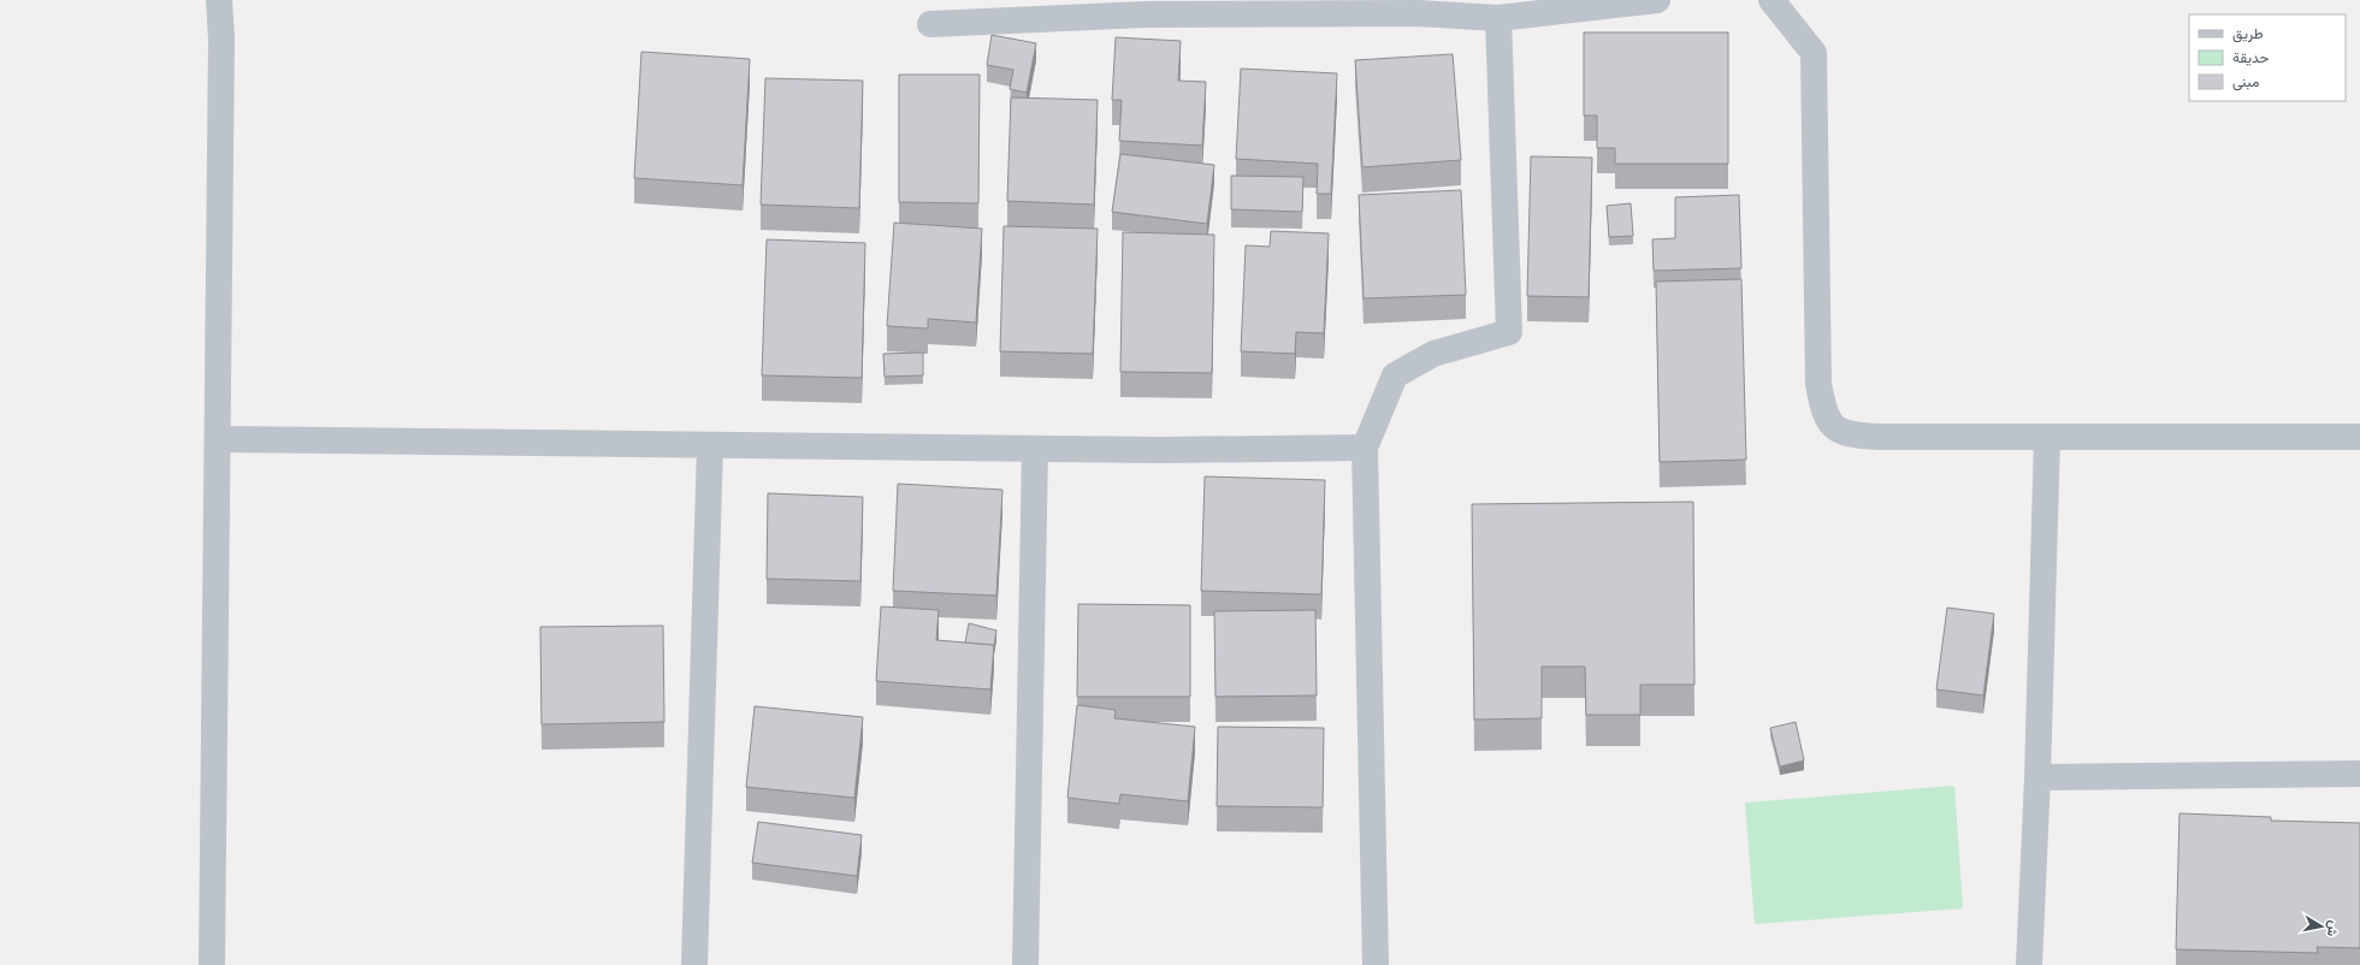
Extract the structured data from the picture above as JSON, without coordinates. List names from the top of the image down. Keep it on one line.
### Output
{"legend":["طريق","حديقة","مبنى"],"north":"right"}
